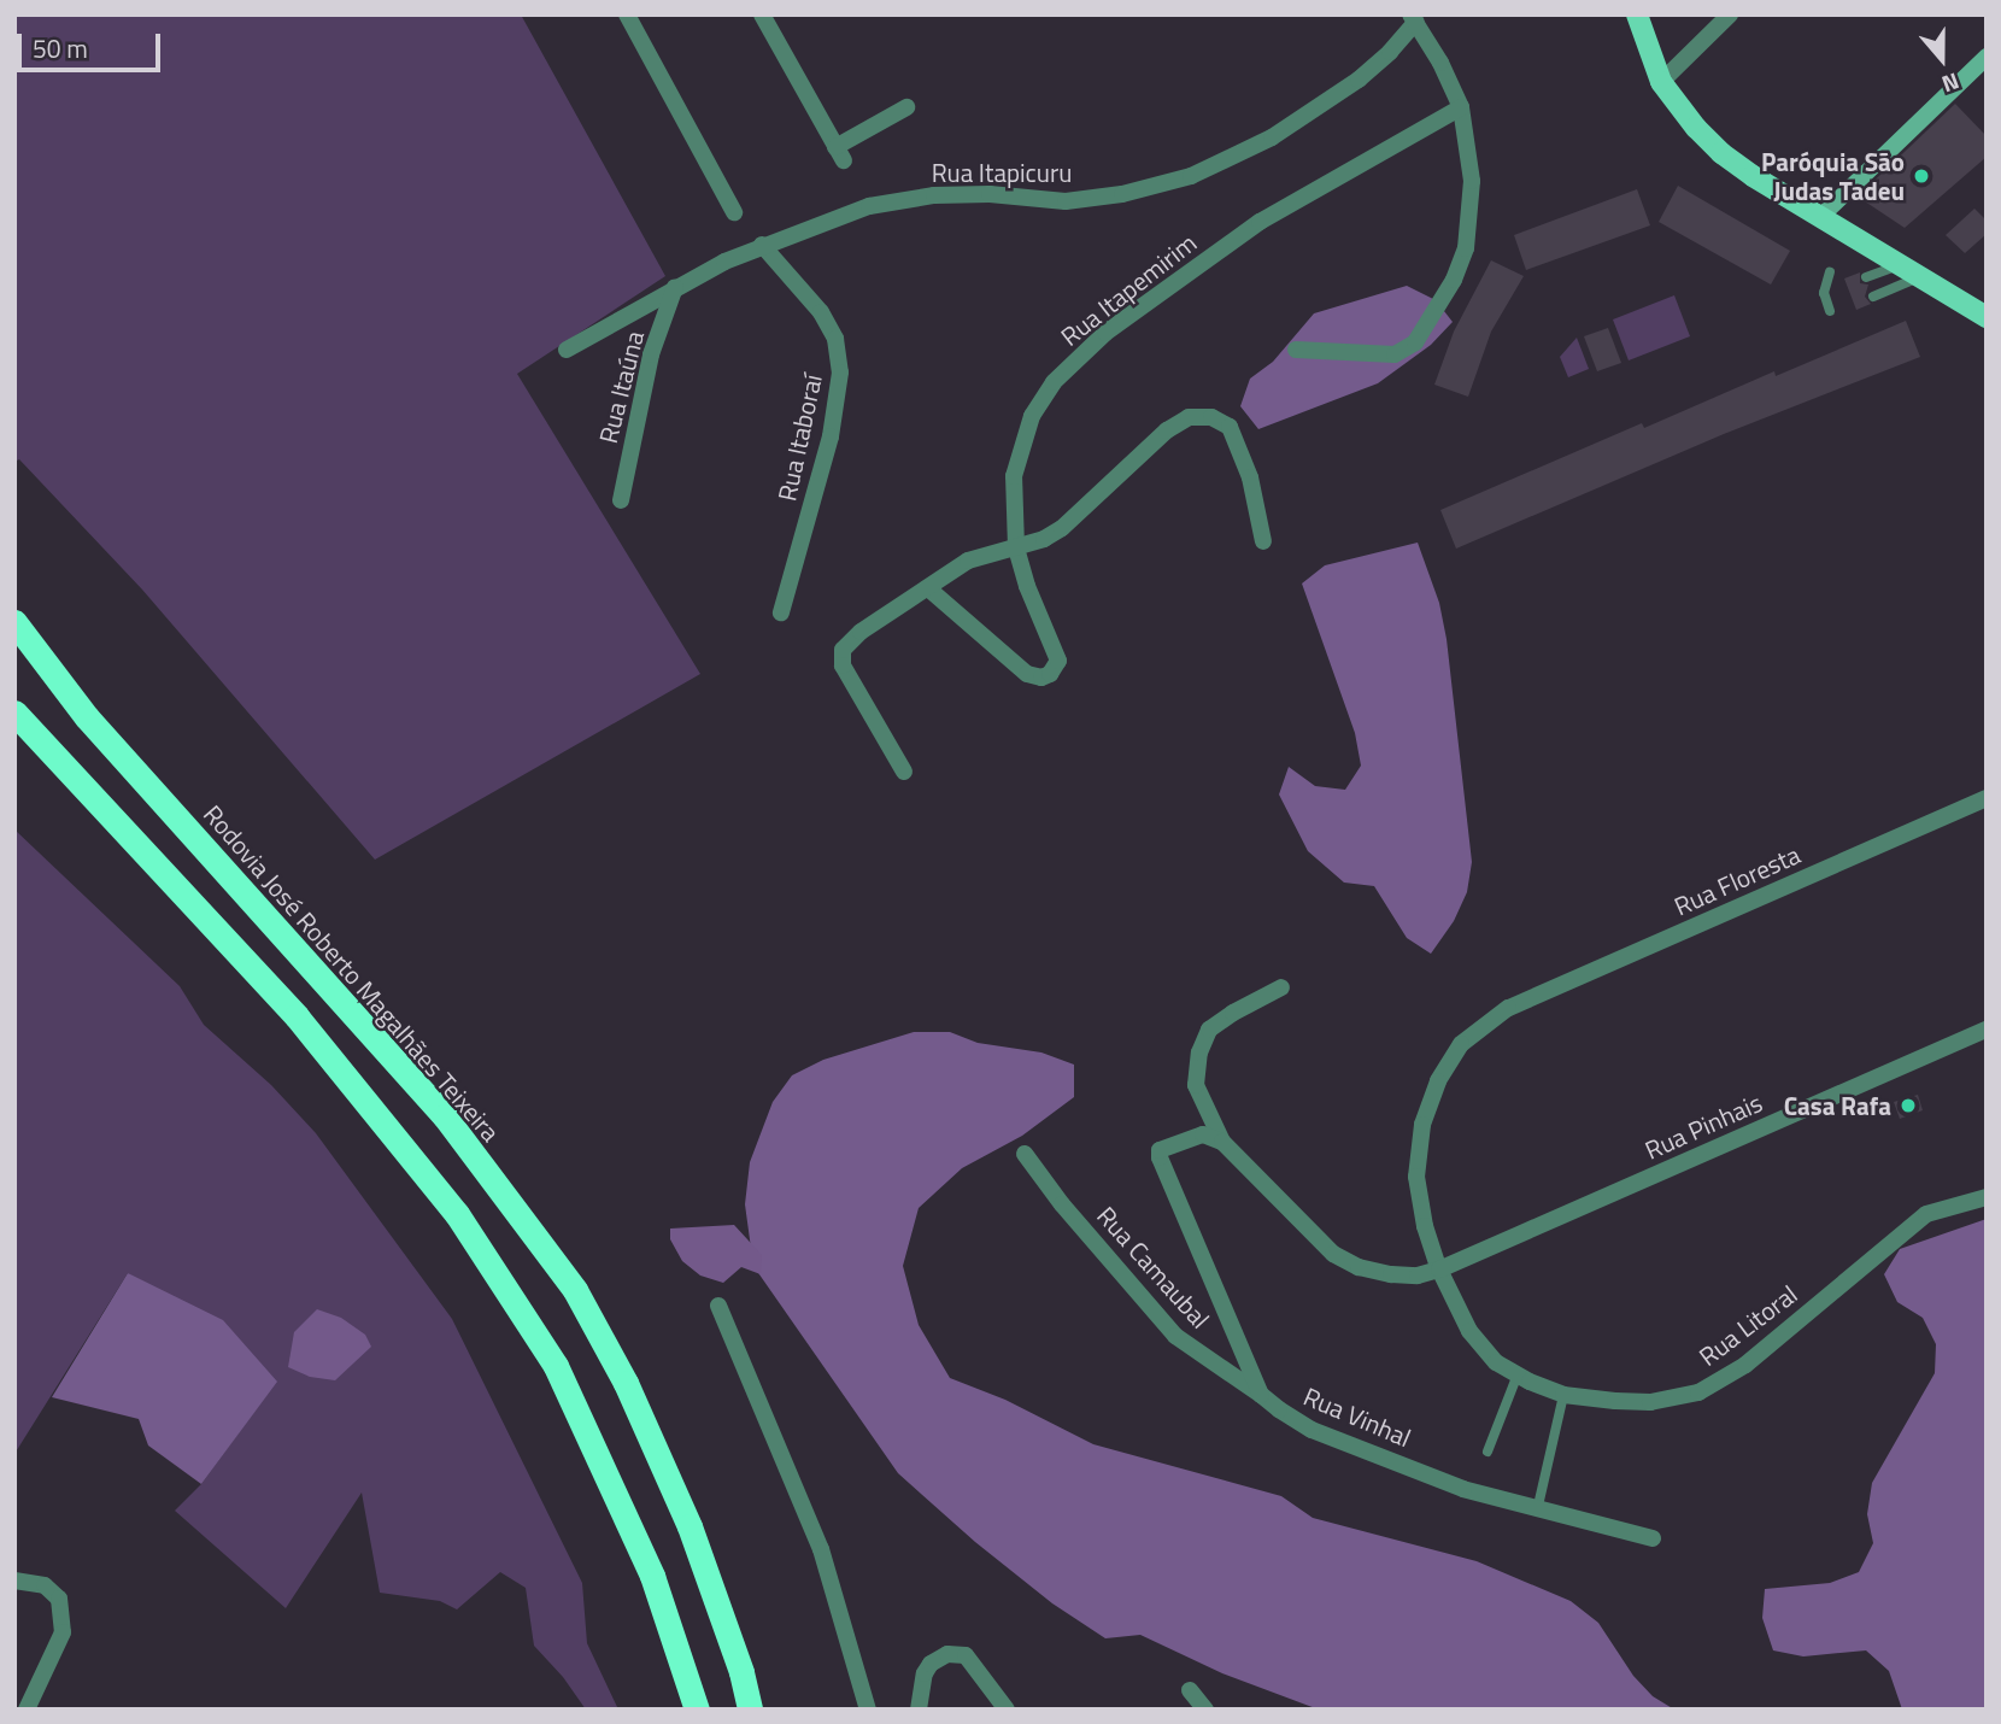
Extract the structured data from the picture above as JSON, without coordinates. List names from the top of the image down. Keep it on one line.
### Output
{"streets":{"highway":["Rodovia José Roberto Magalhães Teixeira"],"street":["Rua Itapicuru","Rua Itapemirim","Rua Itaúna","Rua Itaboraí","Rua Floresta","Rua Pinhais","Rua Camaubal","Rua Litoral","Rua Vinhal"]},"crossings":[["Rua Itapicuru","Rua Itaúna"],["Rua Itapicuru","Rua Itaboraí"],["Rua Floresta","Rua Pinhais"],["Rua Floresta","Rua Litoral"],["Rua Pinhais","Rua Litoral"],["Rua Camaubal","Rua Vinhal"]],"places":["Paróquia São Judas Tadeu","Casa Rafa"],"scale_bar":"50 m","north":"bottom"}
